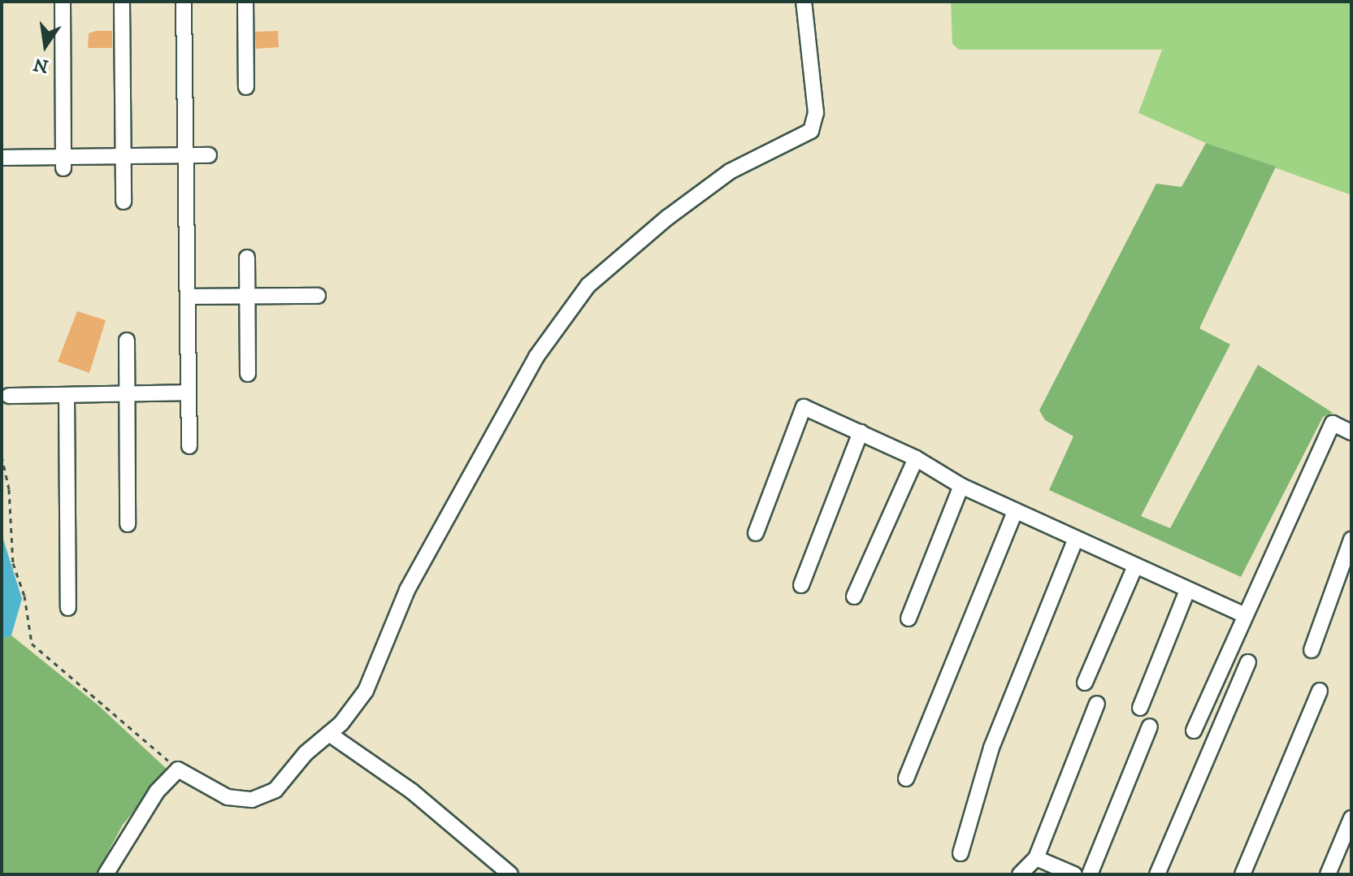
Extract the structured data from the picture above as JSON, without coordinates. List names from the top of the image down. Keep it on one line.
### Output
{"north":"bottom"}
